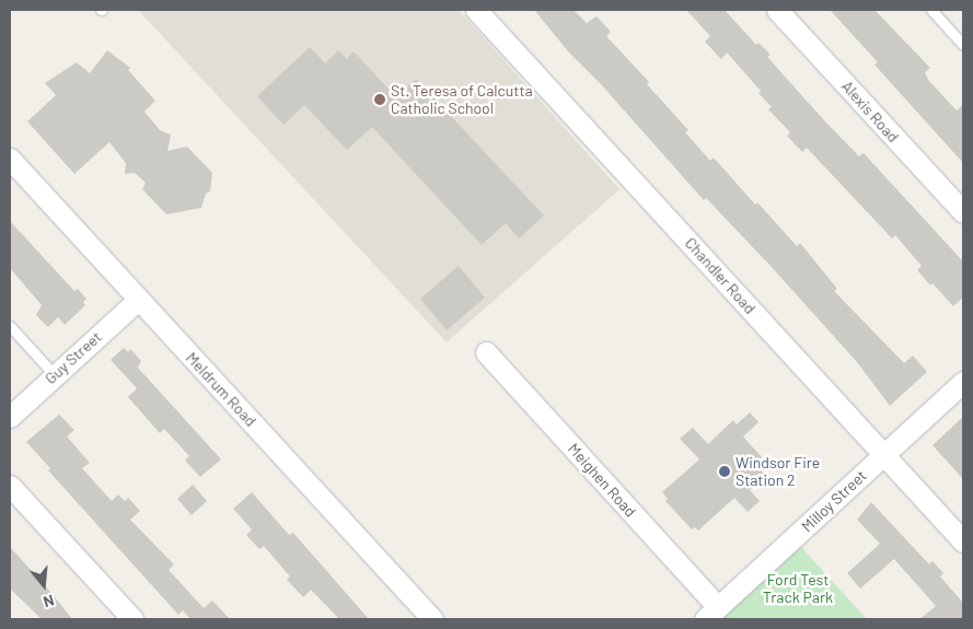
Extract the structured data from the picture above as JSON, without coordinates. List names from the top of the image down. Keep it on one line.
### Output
{"streets":{"street":["Alexis Road","Chandler Road","Guy Street","Meldrum Road","Meighen Road","Milloy Street"]},"crossings":[["Chandler Road","Milloy Street"],["Guy Street","Meldrum Road"],["Meighen Road","Milloy Street"]],"parks":["Ford Test Track Park"],"places":["St. Teresa of Calcutta Catholic School","Windsor Fire Station 2"],"north":"bottom"}
